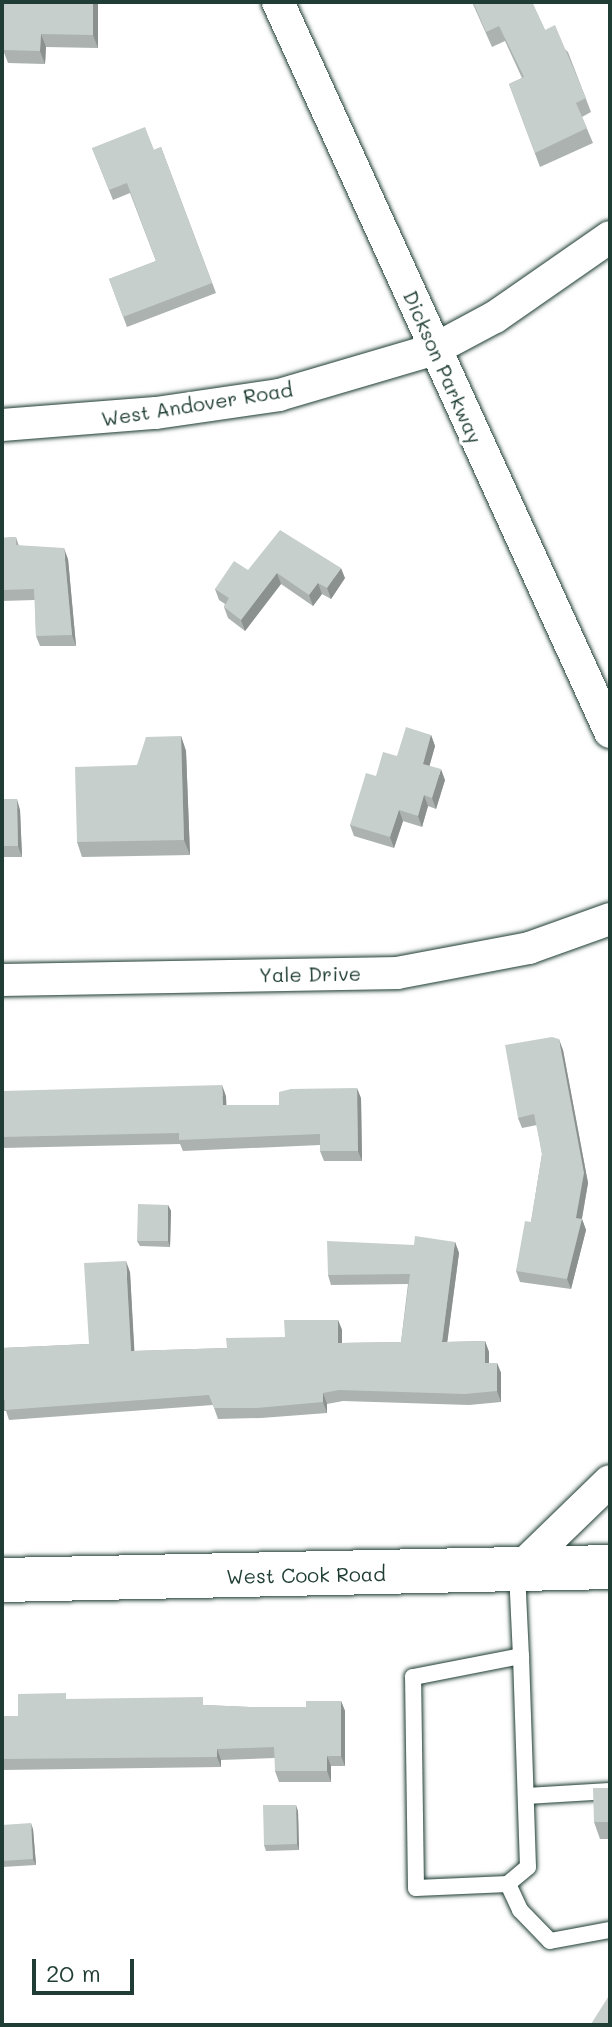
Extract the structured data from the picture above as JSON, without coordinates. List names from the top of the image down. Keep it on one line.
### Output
{"streets":{"main road":["West Cook Road"],"street":["Dickson Parkway","West Andover Road","Yale Drive"]},"crossings":[["Dickson Parkway","West Andover Road"]],"scale_bar":"20 m"}
